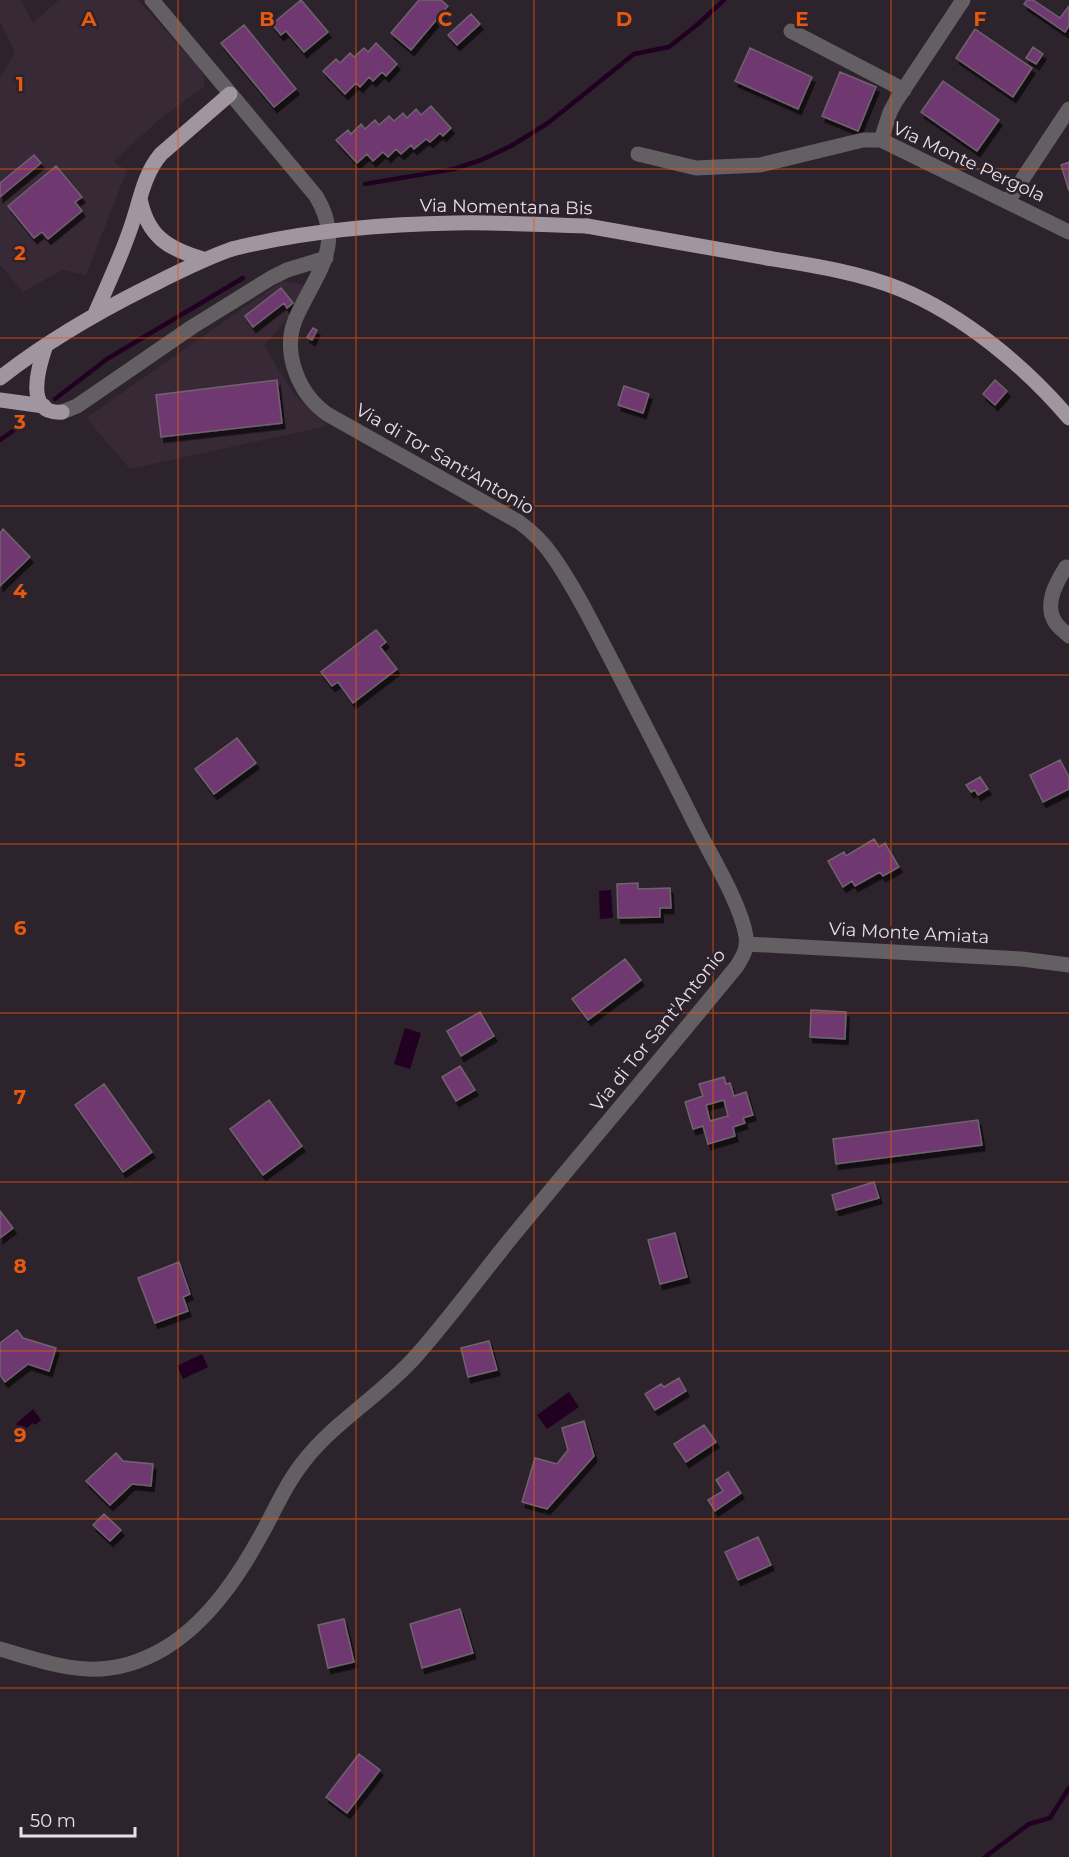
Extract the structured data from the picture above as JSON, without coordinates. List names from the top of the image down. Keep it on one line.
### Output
{"streets":{"main road":["Via Nomentana Bis"],"street":["Via Monte Pergola","Via di Tor Sant'Antonio","Via Monte Amiata"]},"crossings":[["Via di Tor Sant'Antonio","Via Monte Amiata"]],"scale_bar":"50 m","grid":{"columns":["A","B","C","D","E","F"],"rows":["1","2","3","4","5","6","7","8","9"]}}
